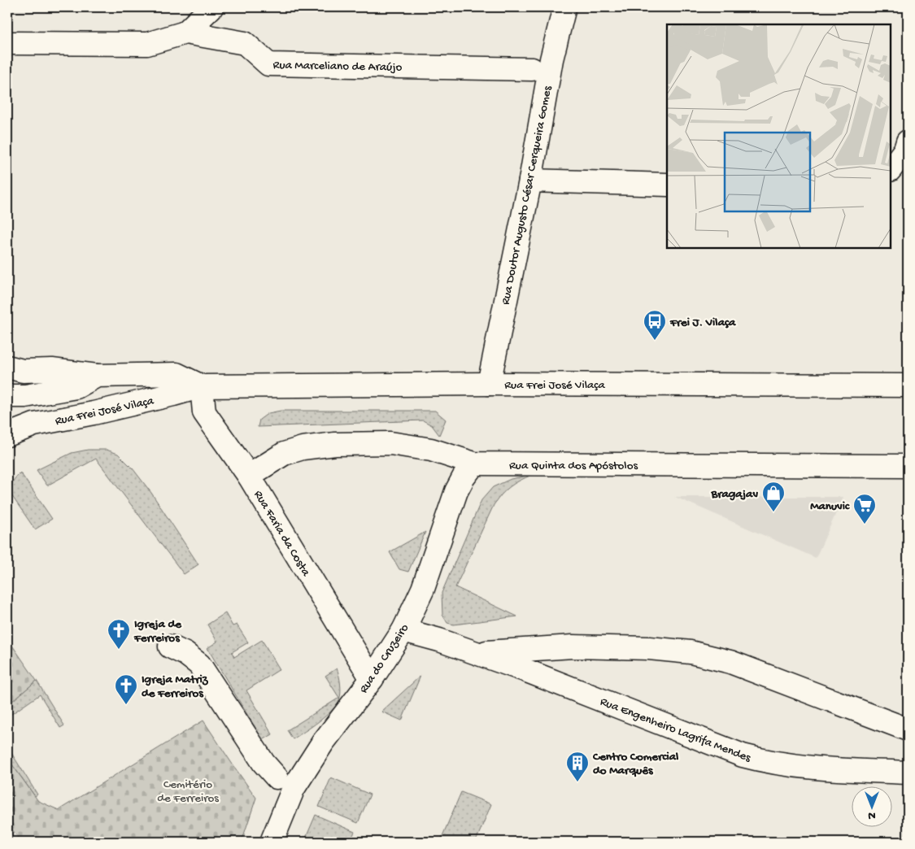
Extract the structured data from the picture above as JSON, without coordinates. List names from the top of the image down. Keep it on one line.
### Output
{"streets":{"street":["Rua Marceliano de Araújo","Rua Doutor Augusto César Cerqueira Gomes","Rua Frei José Vilaça","Rua Quinta dos Apóstolos","Rua Faria da Costa","Rua do Cruzeiro","Rua Engenheiro Lagrifa Mendes"]},"crossings":[["Rua Doutor Augusto César Cerqueira Gomes","Rua Frei José Vilaça"],["Rua Frei José Vilaça","Rua Faria da Costa"],["Rua Quinta dos Apóstolos","Rua Faria da Costa"],["Rua Quinta dos Apóstolos","Rua do Cruzeiro"],["Rua Faria da Costa","Rua do Cruzeiro"],["Rua do Cruzeiro","Rua Engenheiro Lagrifa Mendes"]],"parks":["Cemitério de Ferreiros"],"places":{"bus stop":["Frei J. Vilaça"],"shop":["Bragajav"],"supermarket":["Manuvic"],"church":["Igreja de Ferreiros","Igreja Matriz de Ferreiros"],"building":["Centro Comercial do Marquês"]},"north":"bottom"}
